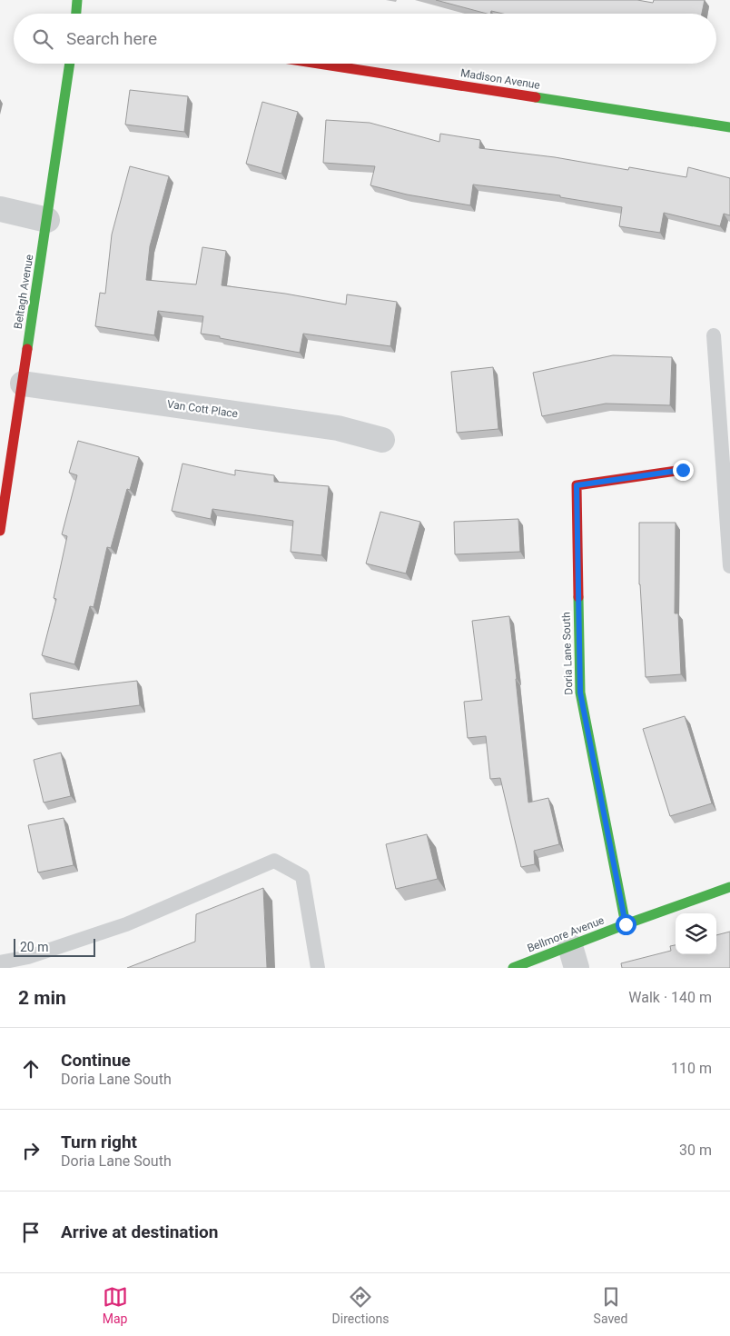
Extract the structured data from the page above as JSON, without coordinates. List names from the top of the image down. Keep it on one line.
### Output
{"streets":{"street":["Madison Avenue","Beltagh Avenue","Van Cott Place","Doria Lane South","Bellmore Avenue"]},"crossings":[["Beltagh Avenue","Van Cott Place"],["Doria Lane South","Bellmore Avenue"]],"scale_bar":"20 m","page":{"search":"Search here","scale":"20 m","heading":["2 min","Walk · 140 m"],"list":[["Continue","Doria Lane South","110 m"],["Turn right","Doria Lane South","30 m"],"Arrive at destination"],"nav":["Map","Directions","Saved"]}}
